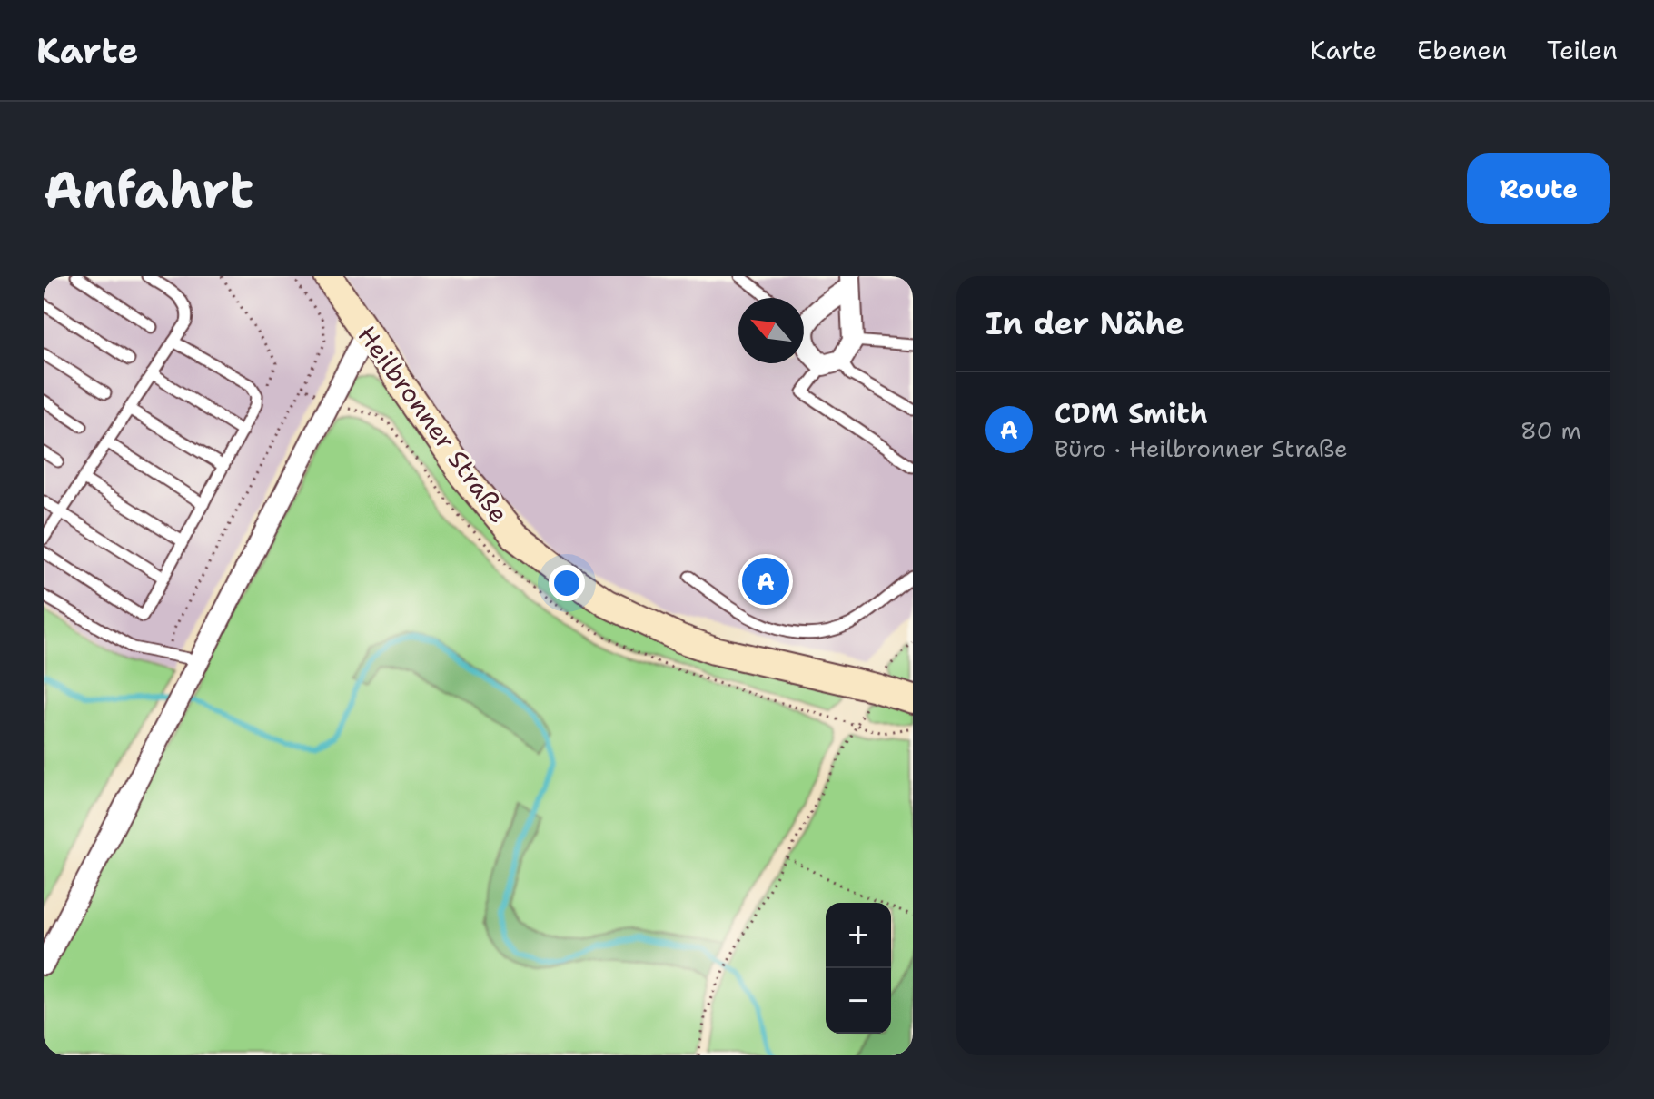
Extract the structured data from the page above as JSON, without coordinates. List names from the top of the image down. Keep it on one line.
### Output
{"streets":{"main road":["Heilbronner Straße"]},"north":"top left","page":{"header":"Karte","nav":["Karte","Ebenen","Teilen"],"buttons":"Route","title":"Anfahrt","heading":"In der Nähe","list":[{"mark":"A","name":"CDM Smith","note":"Büro · Heilbronner Straße","value":"80 m"}],"pins":"A","map_buttons":["+","−"]}}
